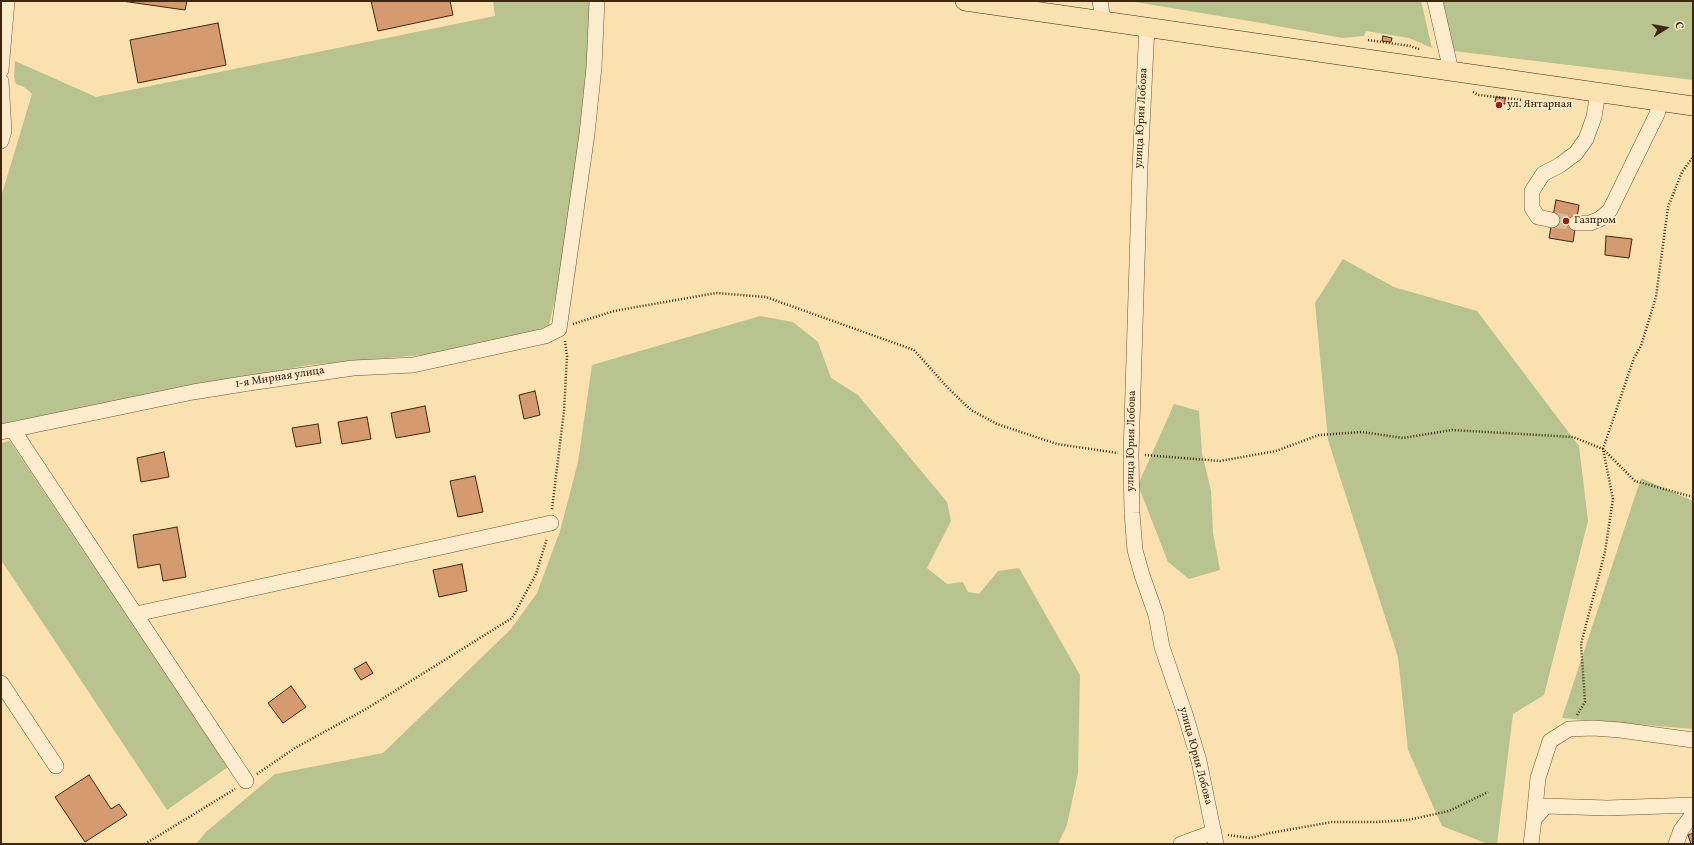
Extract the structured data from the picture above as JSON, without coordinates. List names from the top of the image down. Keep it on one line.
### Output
{"streets":{"street":["улица Юрия Лобова","1-я Мирная улица"]},"places":["ул. Янтарная","Газпром"],"north":"right"}
